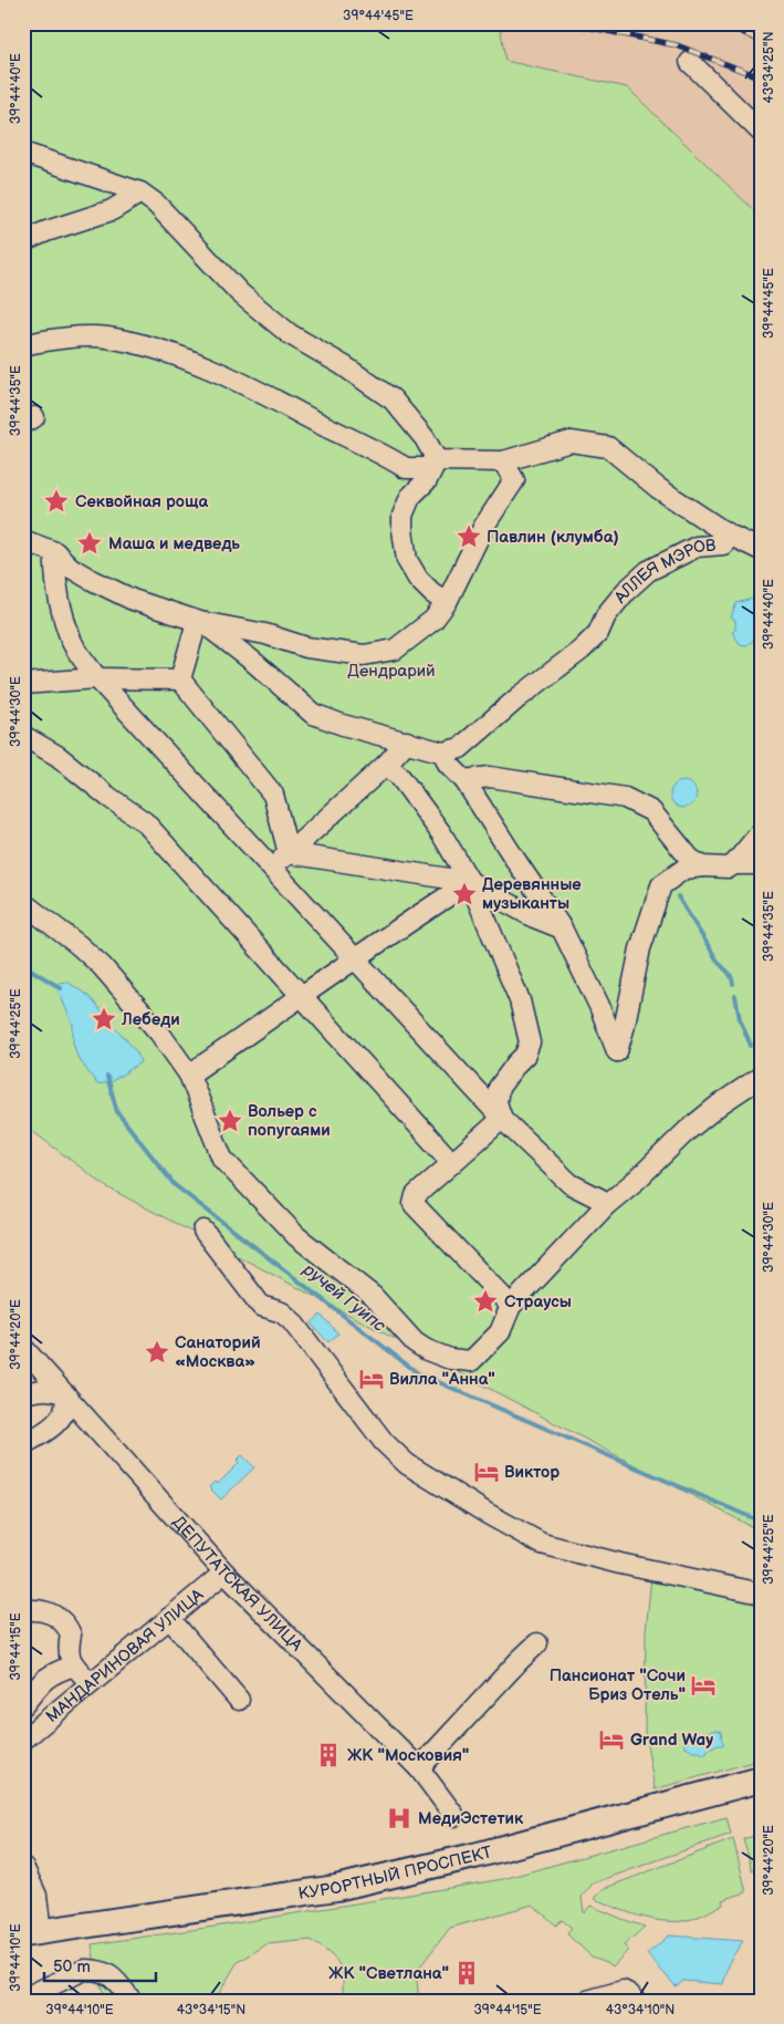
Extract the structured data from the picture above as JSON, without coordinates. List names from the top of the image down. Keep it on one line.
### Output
{"streets":{"main road":["КУРОРТНЫЙ ПРОСПЕКТ"],"street":["АЛЛЕЯ МЭРОВ","ДЕПУТАТСКАЯ УЛИЦА","МАНДАРИНОВАЯ УЛИЦА"]},"crossings":[["ДЕПУТАТСКАЯ УЛИЦА","МАНДАРИНОВАЯ УЛИЦА"]],"water":["ручей Гуипс"],"parks":["Дендрарий"],"places":{"place":["Секвойная роща","Павлин (клумба)","Маша и медведь","Деревянные музыканты","Лебеди","Вольер с попугаями","Страусы","Санаторий «Москва»"],"hotel":["Вилла \"Анна\"","Виктор","Пансионат \"Сочи Бриз Отель\"","Grand Way"],"building":["ЖК \"Московия\"","ЖК \"Светлана\""],"hospital":["МедиЭстетик"]},"scale_bar":"50 m","coordinates":["39°44'45\"E","43°34'25\"N","39°44'40\"E","39°44'35\"E","39°44'30\"E","39°44'25\"E","39°44'20\"E","39°44'15\"E","39°44'10\"E","43°34'15\"N","43°34'10\"N"]}
